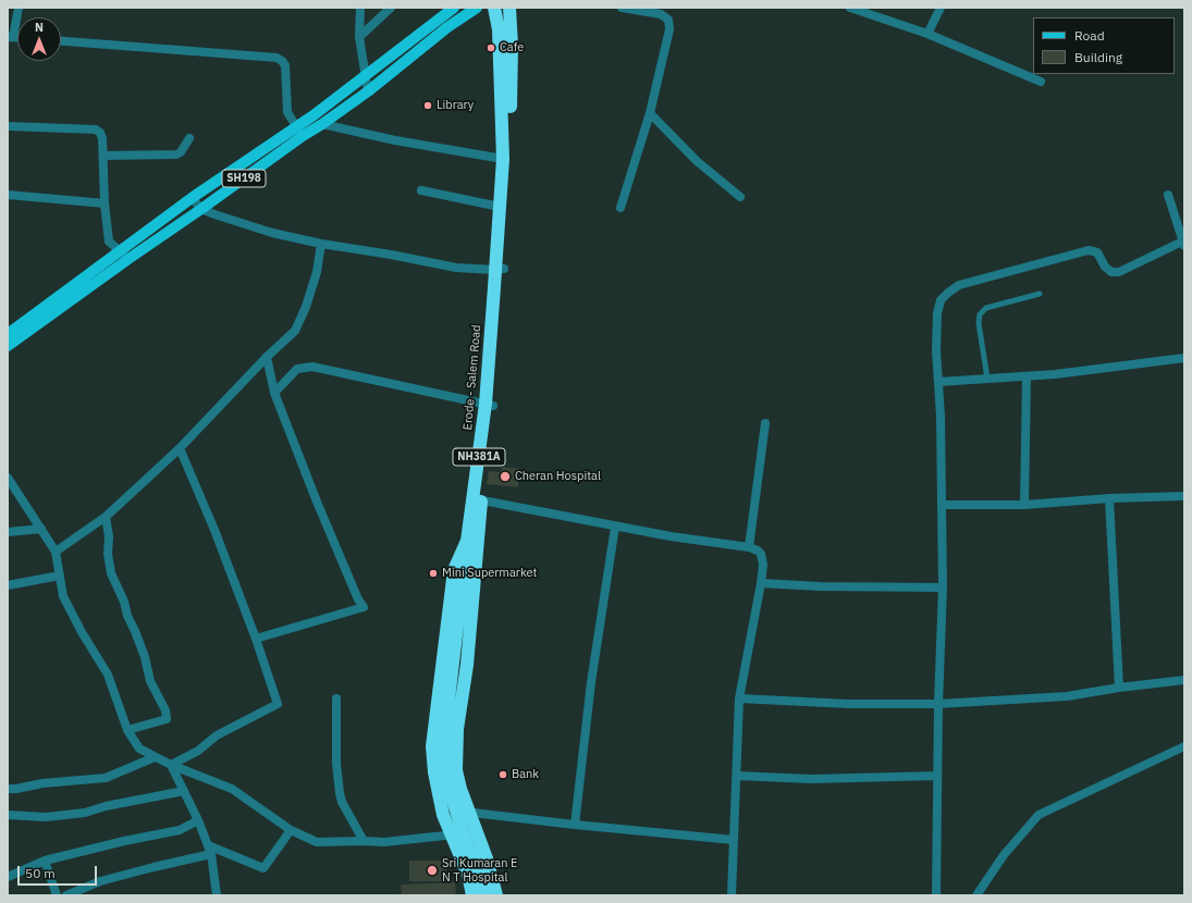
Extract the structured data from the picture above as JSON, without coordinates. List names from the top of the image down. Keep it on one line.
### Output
{"streets":{"highway":["Erode - Salem Road","NH381A"],"main road":["SH198"]},"places":["Cafe","Library","Cheran Hospital","Mini Supermarket","Bank","Sri Kumaran E N T Hospital"],"legend":["Road","Building"],"scale_bar":"50 m","north":"top"}
